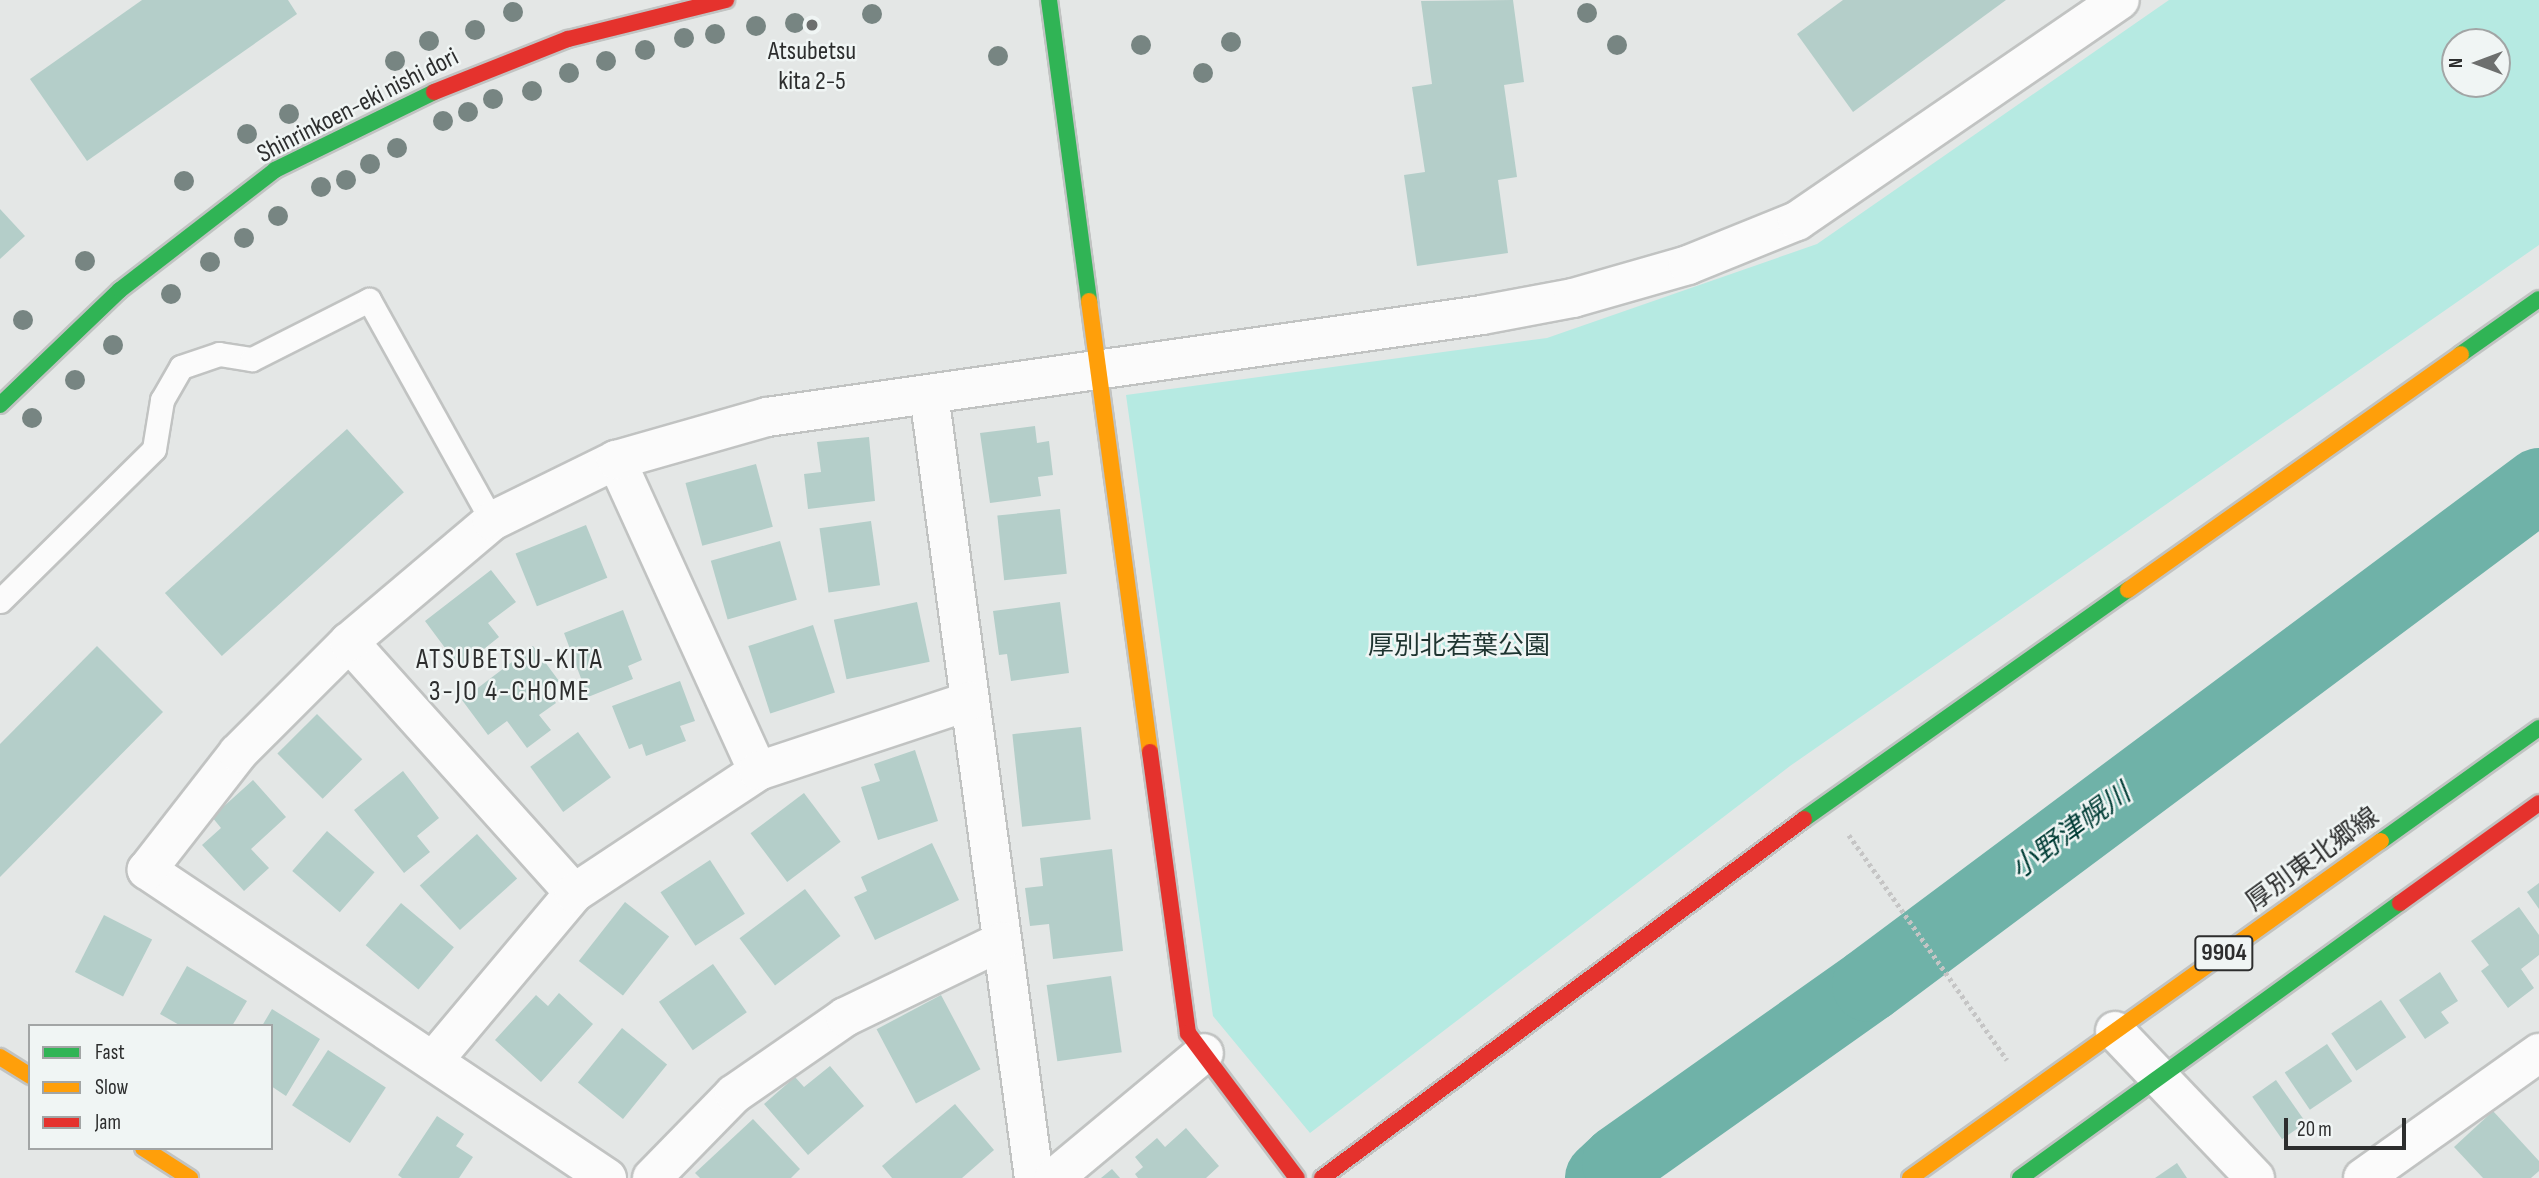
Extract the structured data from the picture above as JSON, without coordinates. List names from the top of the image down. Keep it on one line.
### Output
{"streets":{"street":["Shinrinkoen-eki nishi dori","厚別東北郷線","9904"]},"districts":["ATSUBETSU-KITA 3-JO 4-CHOME"],"water":["小野津幌川"],"parks":["厚別北若葉公園"],"places":["Atsubetsu kita 2-5"],"legend":["Fast","Slow","Jam"],"scale_bar":"20 m","north":"left"}
